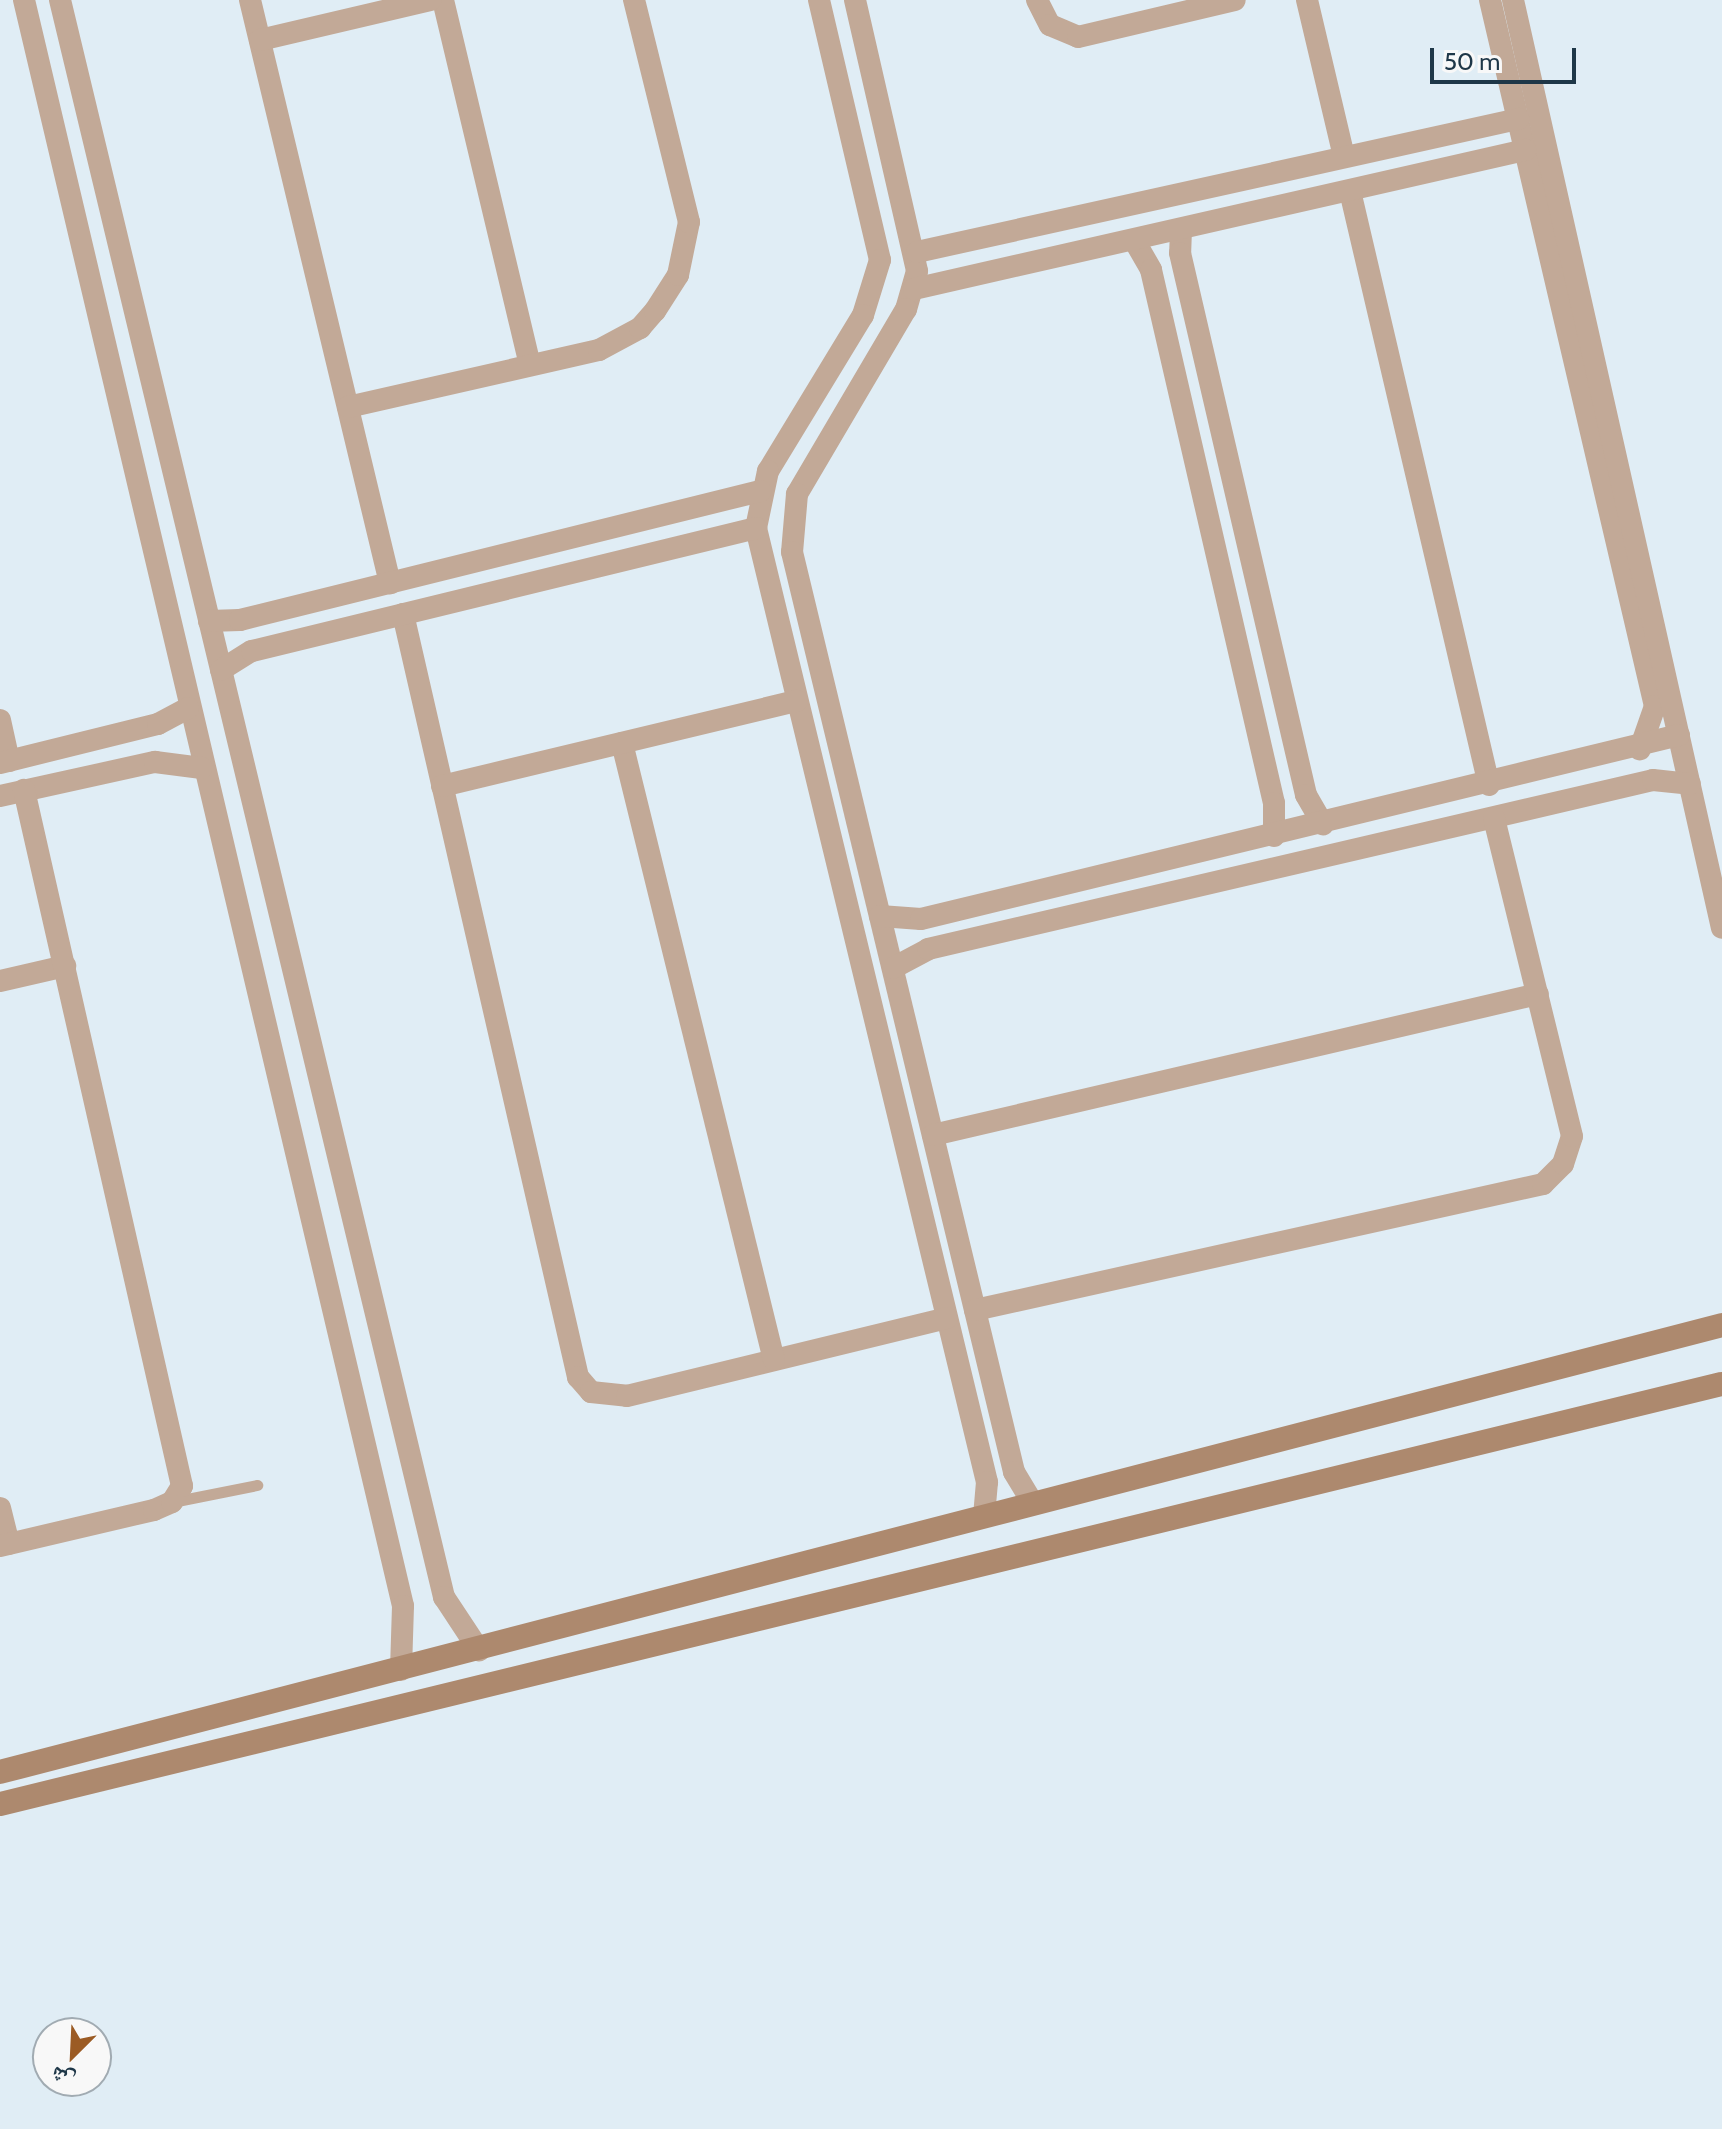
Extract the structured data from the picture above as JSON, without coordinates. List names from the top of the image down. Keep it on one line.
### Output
{"scale_bar":"50 m","north":"bottom left"}
